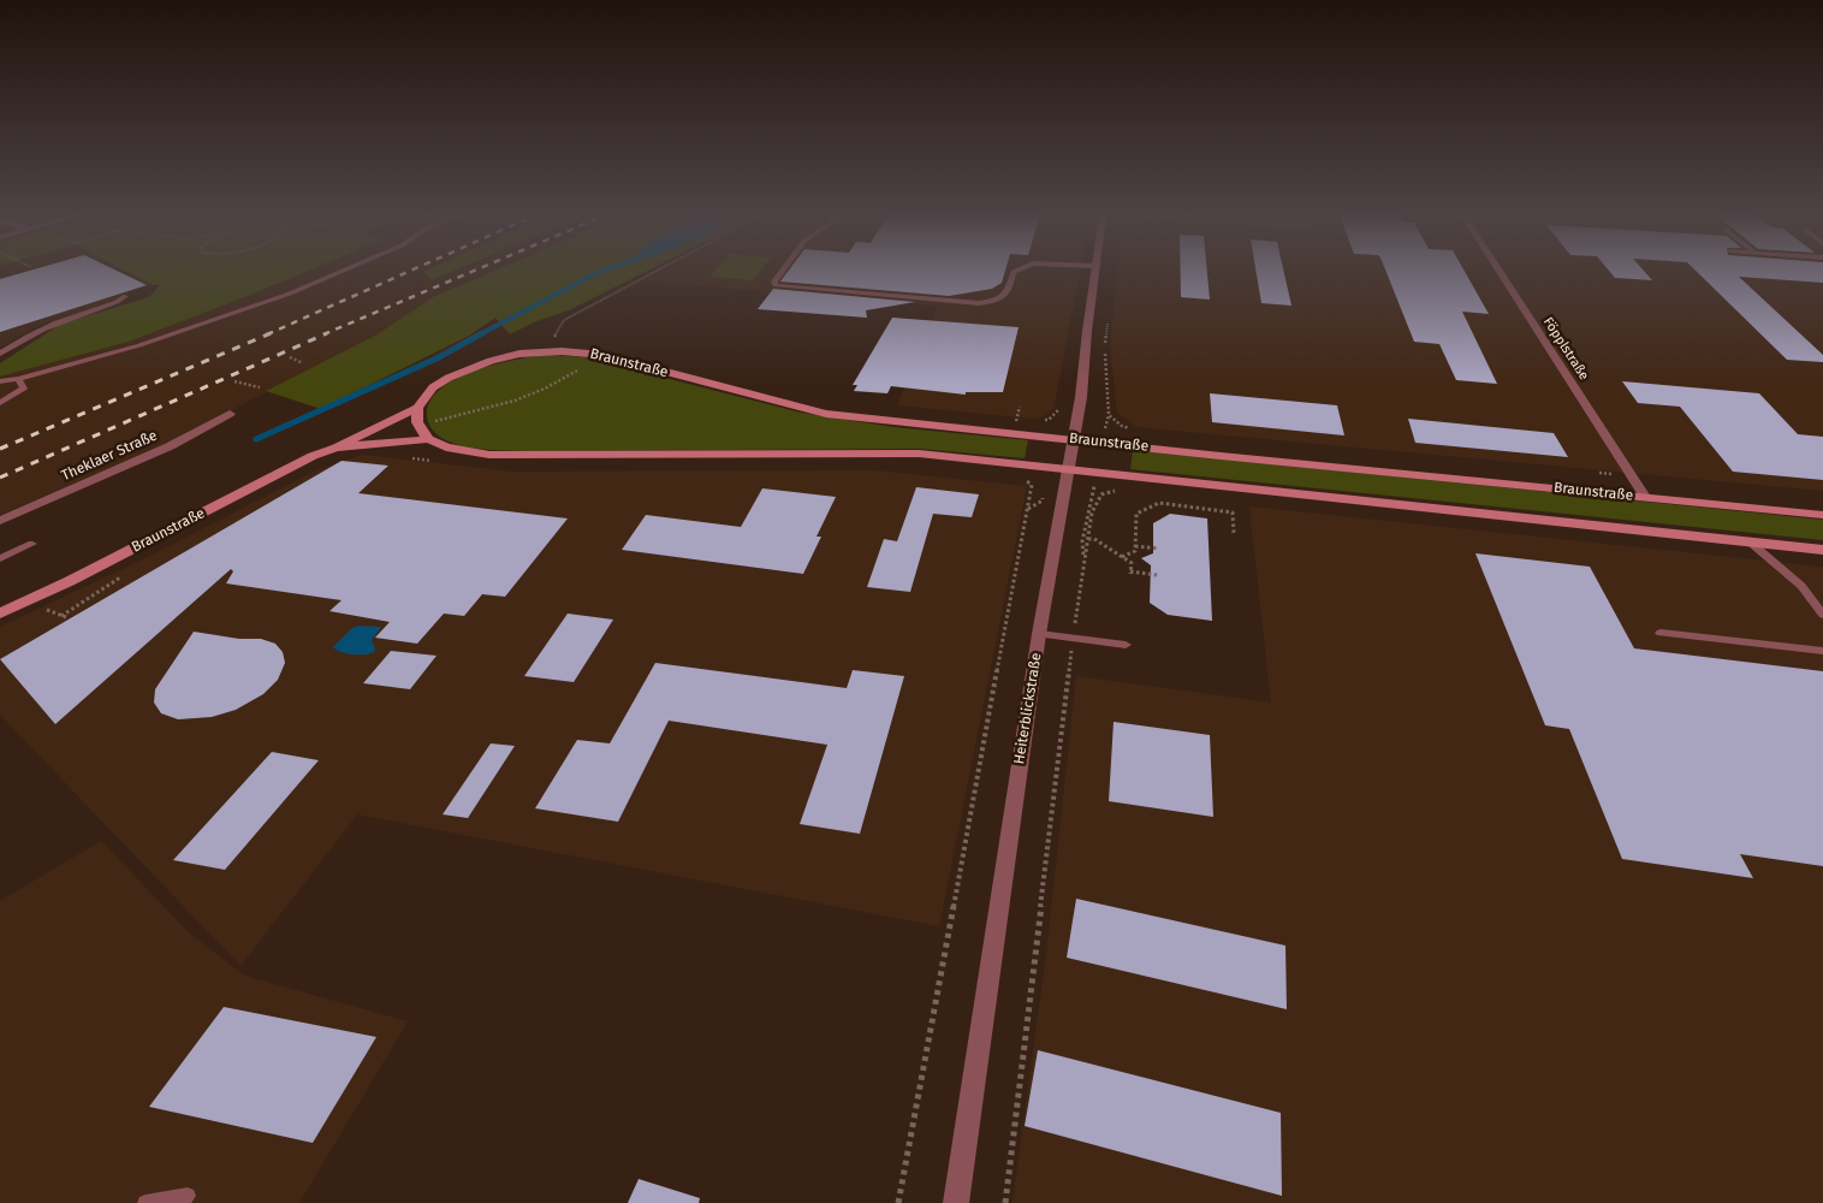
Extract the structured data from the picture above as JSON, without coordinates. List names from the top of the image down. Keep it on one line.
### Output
{"streets":{"main road":["Braunstraße"],"street":["Föpplstraße","Theklaer Straße","Heiterblickstraße"]},"crossings":[["Föpplstraße","Braunstraße"],["Braunstraße","Heiterblickstraße"]]}
